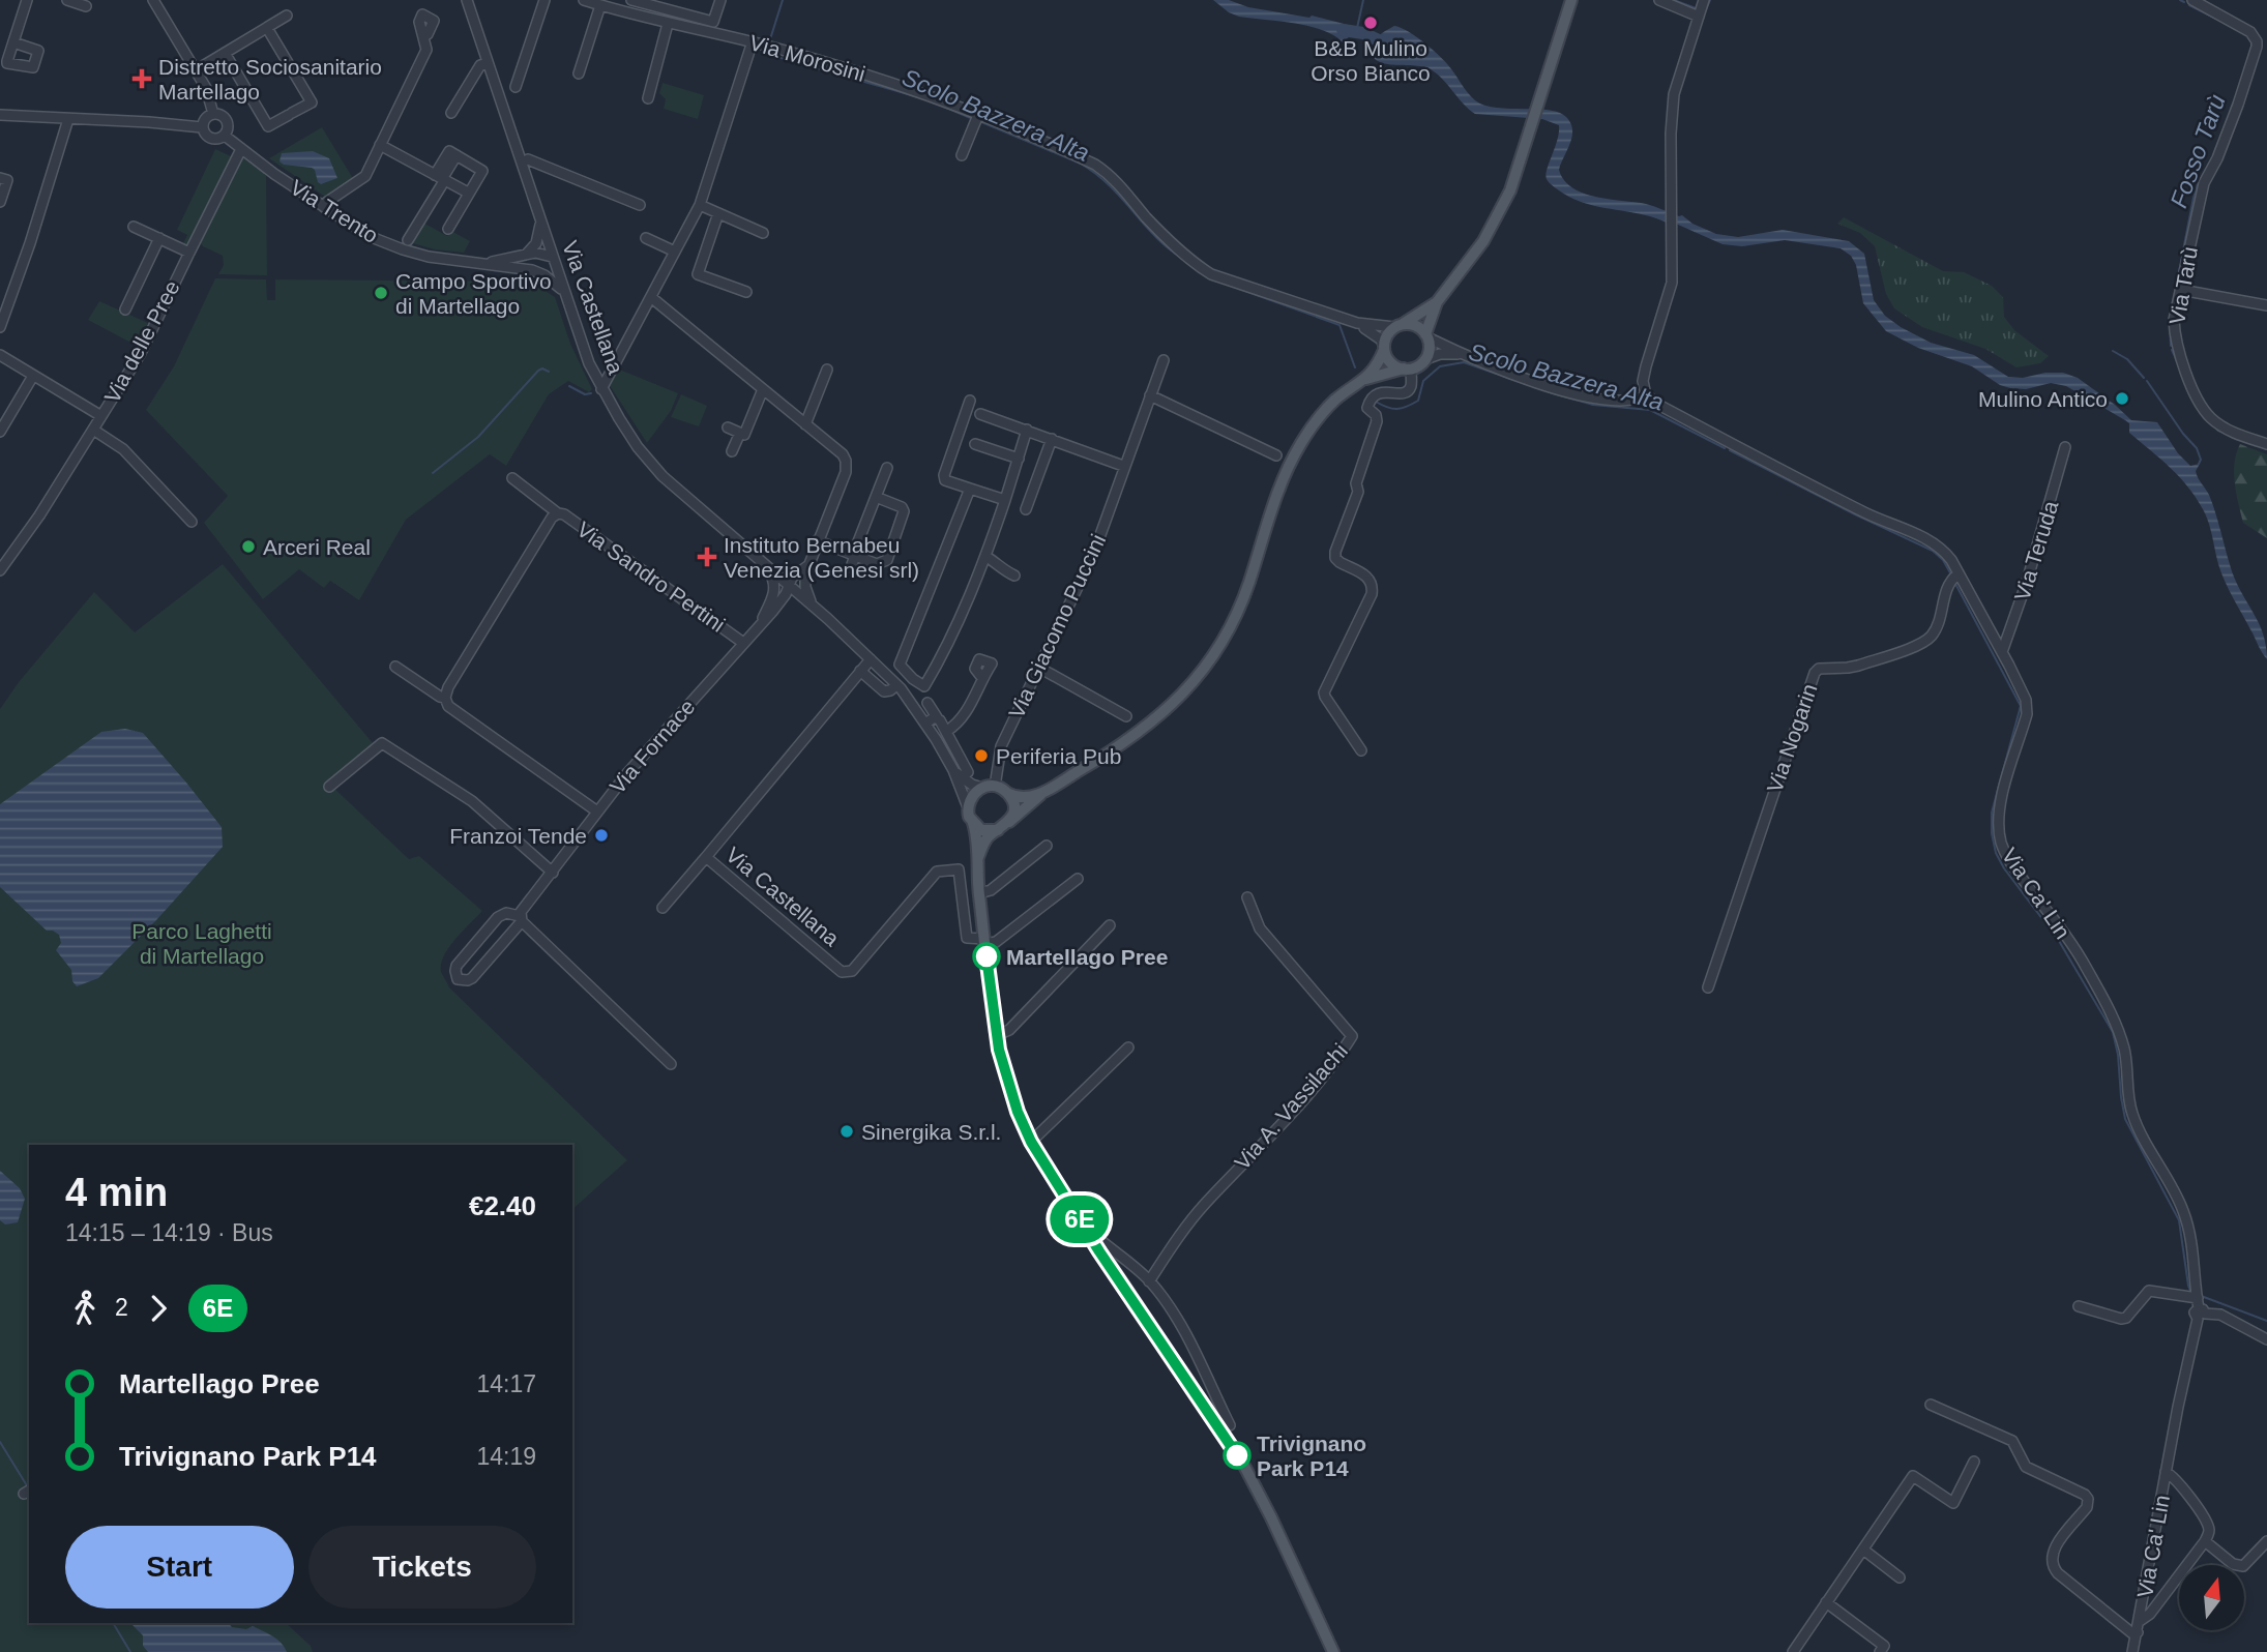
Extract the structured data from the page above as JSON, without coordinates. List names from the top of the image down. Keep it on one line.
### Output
{"streets":{"street":["Via Morosini","Via Trento","Via Tarù","Via Castellana","Via delle Pree","Via Teruda","Via Sandro Pertini","Via Giacomo Puccini","Via Nogarin","Via Fornace","Via Ca' Lin","Via A. Vassilachi"]},"crossings":[["Via Trento","Via delle Pree"],["Via Castellana","Via Giacomo Puccini"],["Via Teruda","Via Ca' Lin"],["Via Sandro Pertini","Via Fornace"],["Via Nogarin","Via Ca' Lin"]],"water":["Scolo Bazzera Alta","Fosso Tarù"],"parks":["Parco Laghetti di Martellago"],"places":{"other":["B&B Mulino Orso Bianco","Campo Sportivo di Martellago","Mulino Antico","Arceri Real","Periferia Pub","Franzoi Tende","Martellago Pree","Sinergika S.r.l.","Trivignano Park P14"],"health":["Distretto Sociosanitario Martellago","Instituto Bernabeu Venezia (Genesi srl)"]},"lines":["bus line 6E"],"north":"top","page":{"on_map":"6E","heading":["4 min","14:15 – 14:19 · Bus","€2.40"],"legs":["2","6E"],"list":[{"name":"Martellago Pree","value":"14:17"},{"name":"Trivignano Park P14","value":"14:19"}],"buttons":["Start","Tickets"]}}
